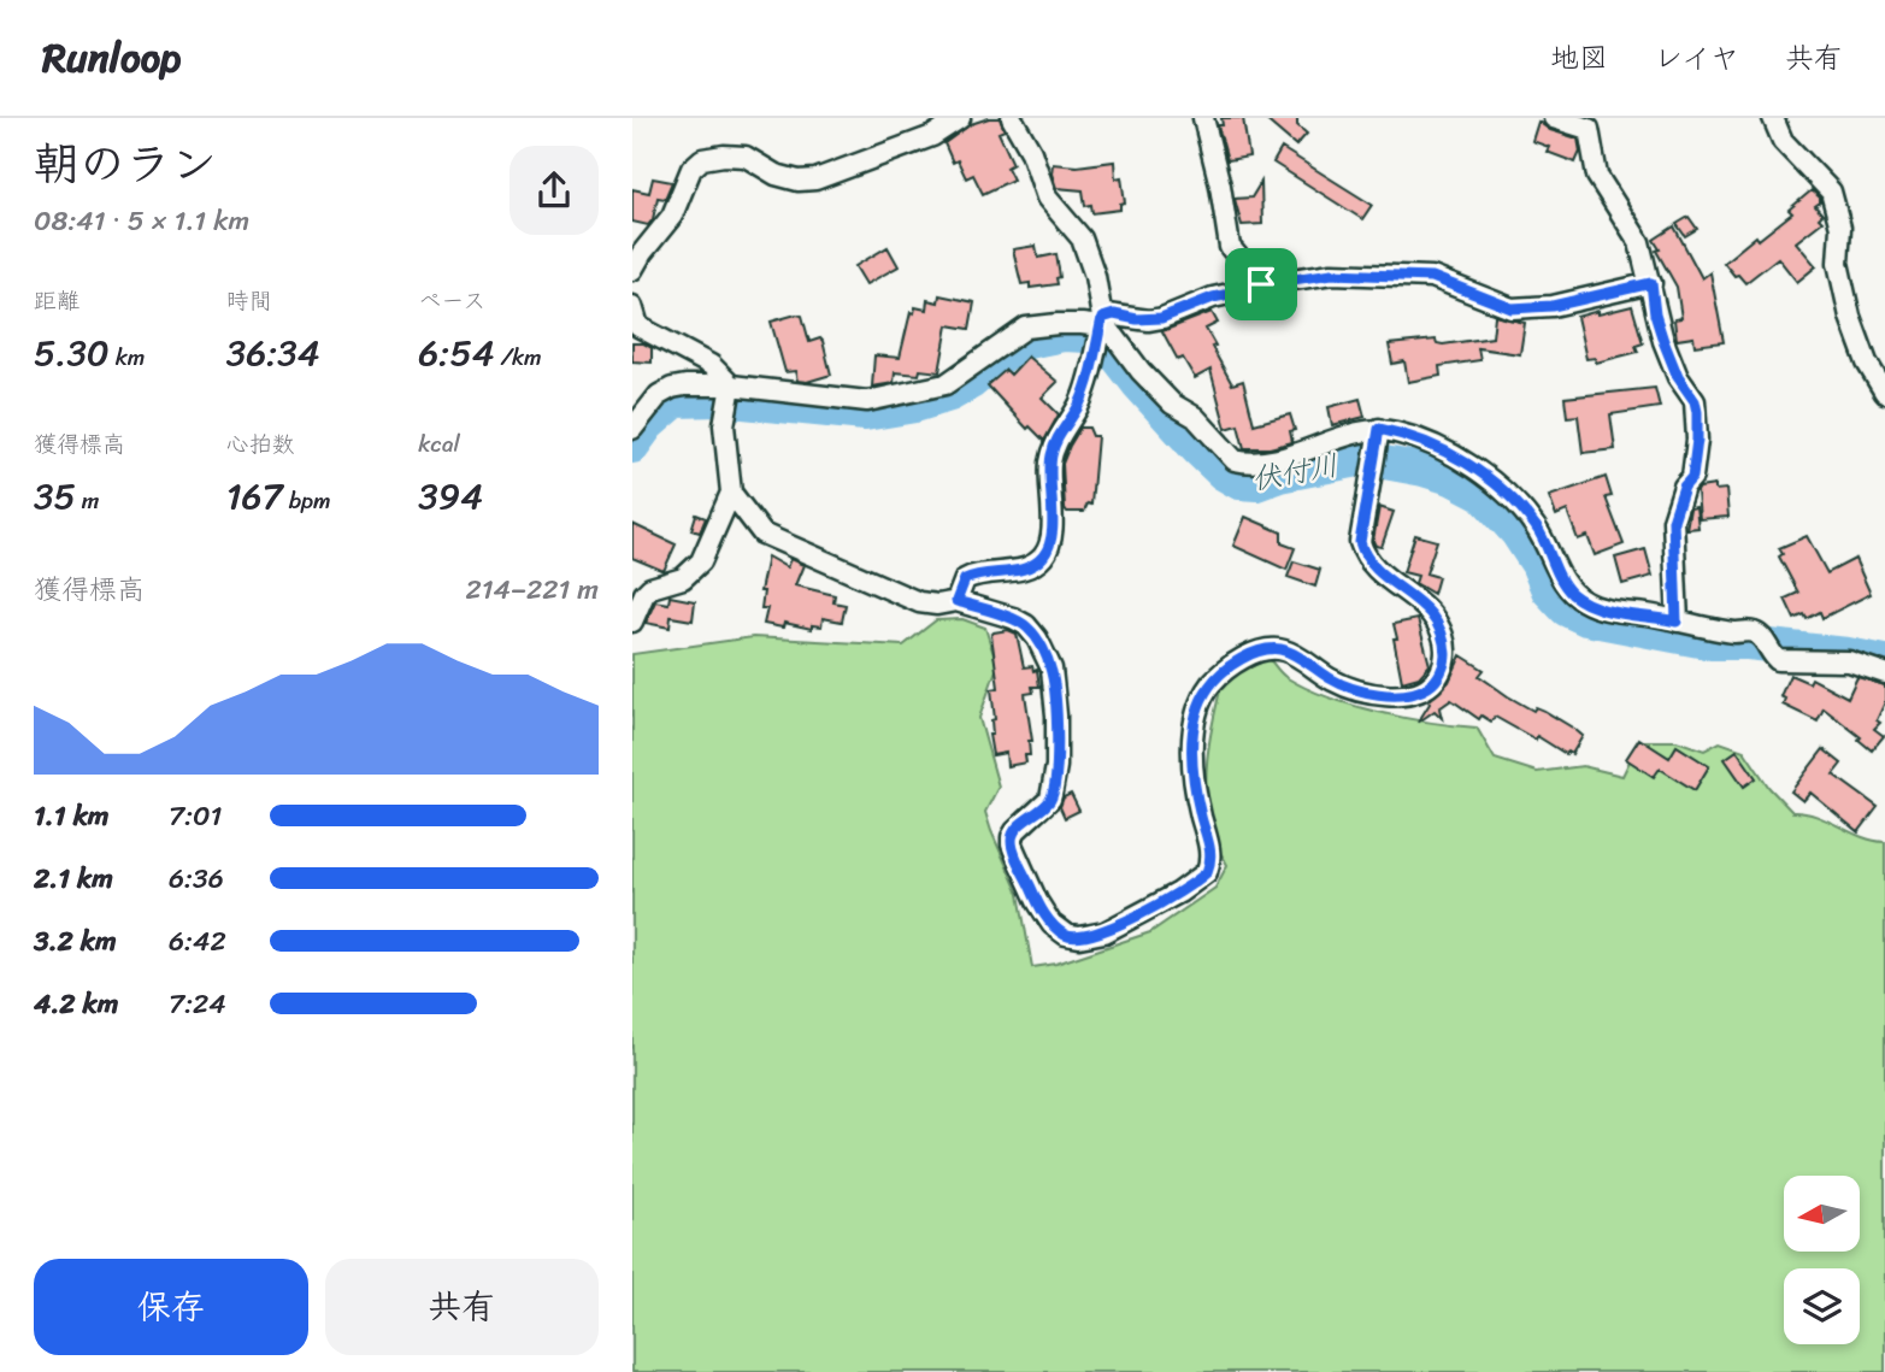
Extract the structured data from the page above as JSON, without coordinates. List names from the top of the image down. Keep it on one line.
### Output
{"water":["伏付川"],"north":"left","page":{"header":"Runloop","nav":["地図","レイヤ","共有"],"heading":["朝のラン","08:41 · 5 × 1.1 km"],"stats":[["距離","5.30 km"],["時間","36:34"],["ペース","6:54 /km"],["獲得標高","35 m"],["心拍数","167 bpm"],["kcal","394"]],"chart":["獲得標高","214–221 m"],"list":[{"name":"1.1 km","note":"7:01"},{"name":"2.1 km","note":"6:36"},{"name":"3.2 km","note":"6:42"},{"name":"4.2 km","note":"7:24"}],"buttons":["保存","共有"]}}
